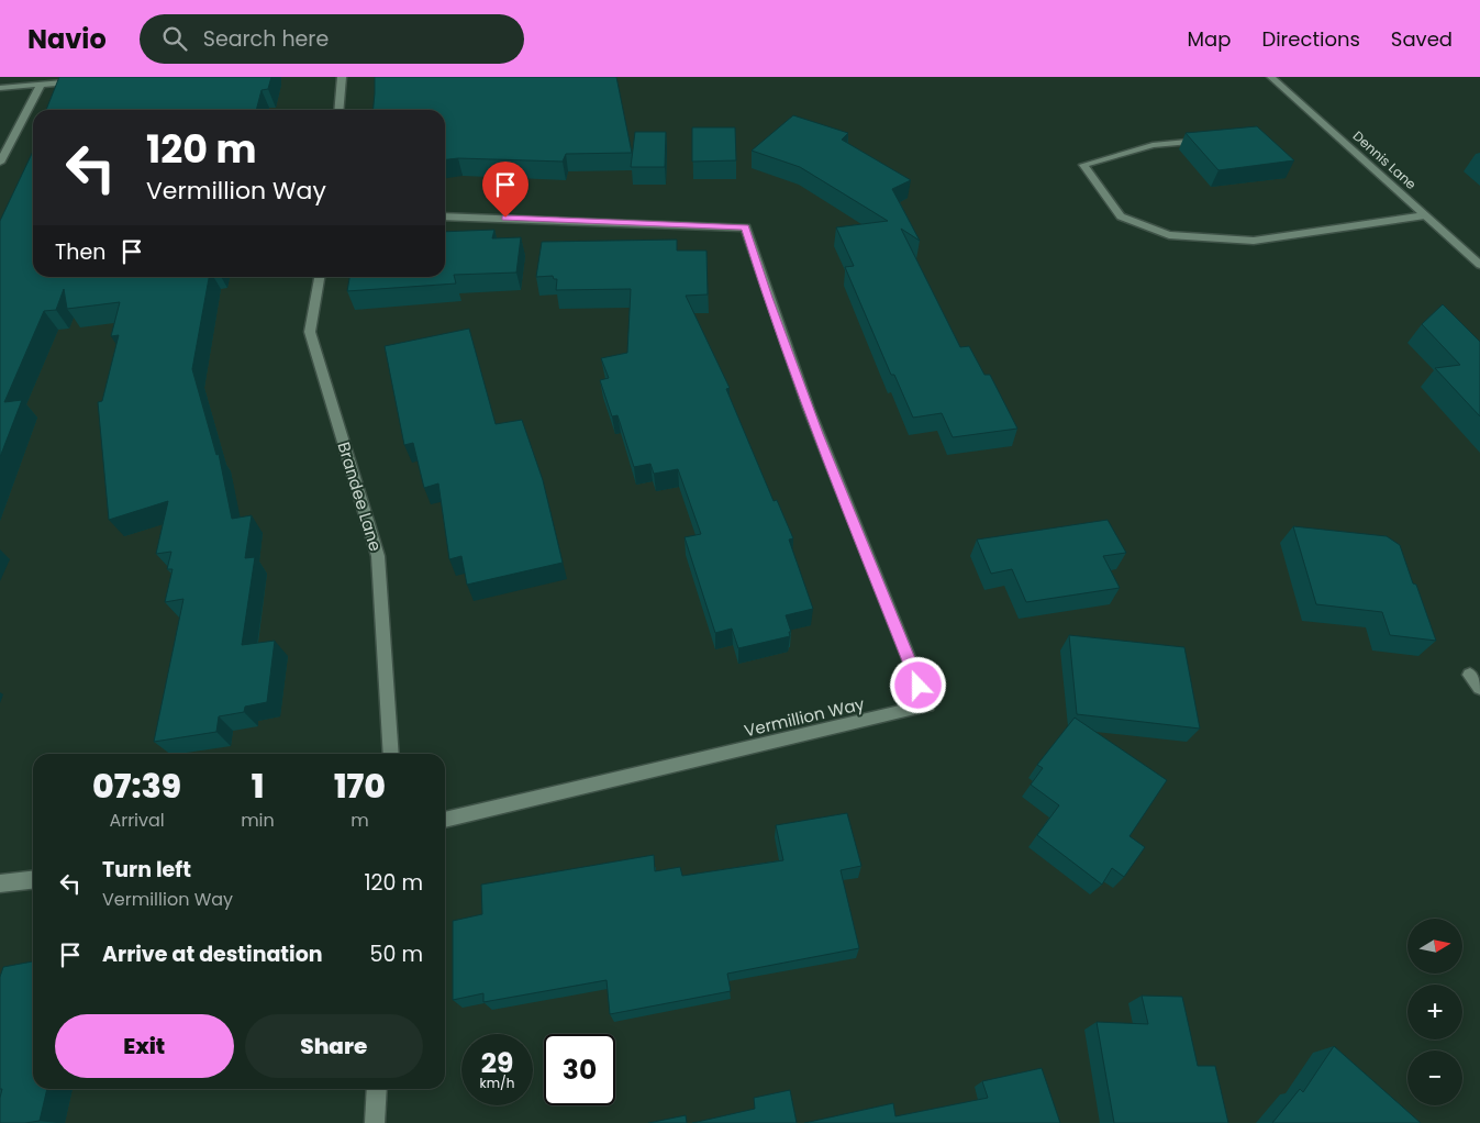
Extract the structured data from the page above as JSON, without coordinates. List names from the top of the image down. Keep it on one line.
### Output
{"streets":{"street":["Dennis Lane","Brandee Lane","Vermillion Way"]},"north":"right","page":{"header":"Navio","search":"Search here","nav":["Map","Directions","Saved"],"turn":["120 m","Vermillion Way"],"then":"Then","eta":["07:39","Arrival","1","min","170","m"],"list":[{"name":"Turn left","note":"Vermillion Way","value":"120 m"},{"name":"Arrive at destination","value":"50 m"}],"map_buttons":["+","−"],"buttons":["Exit","Share"],"speed":"29 km/h","limit":"30"}}
